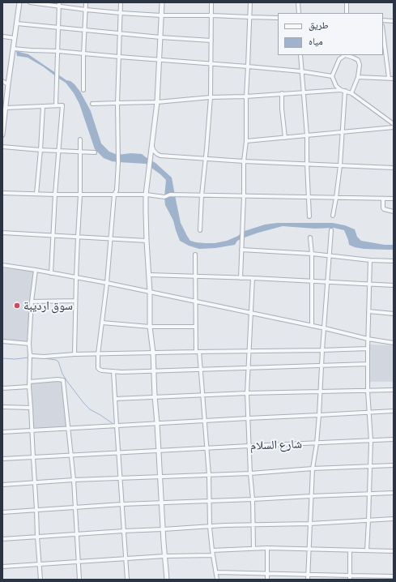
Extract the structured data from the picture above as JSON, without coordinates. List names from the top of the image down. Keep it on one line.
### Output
{"streets":{"street":["شارع السلام"]},"places":["سوق ارديبة"],"legend":["طريق","مياه"]}
